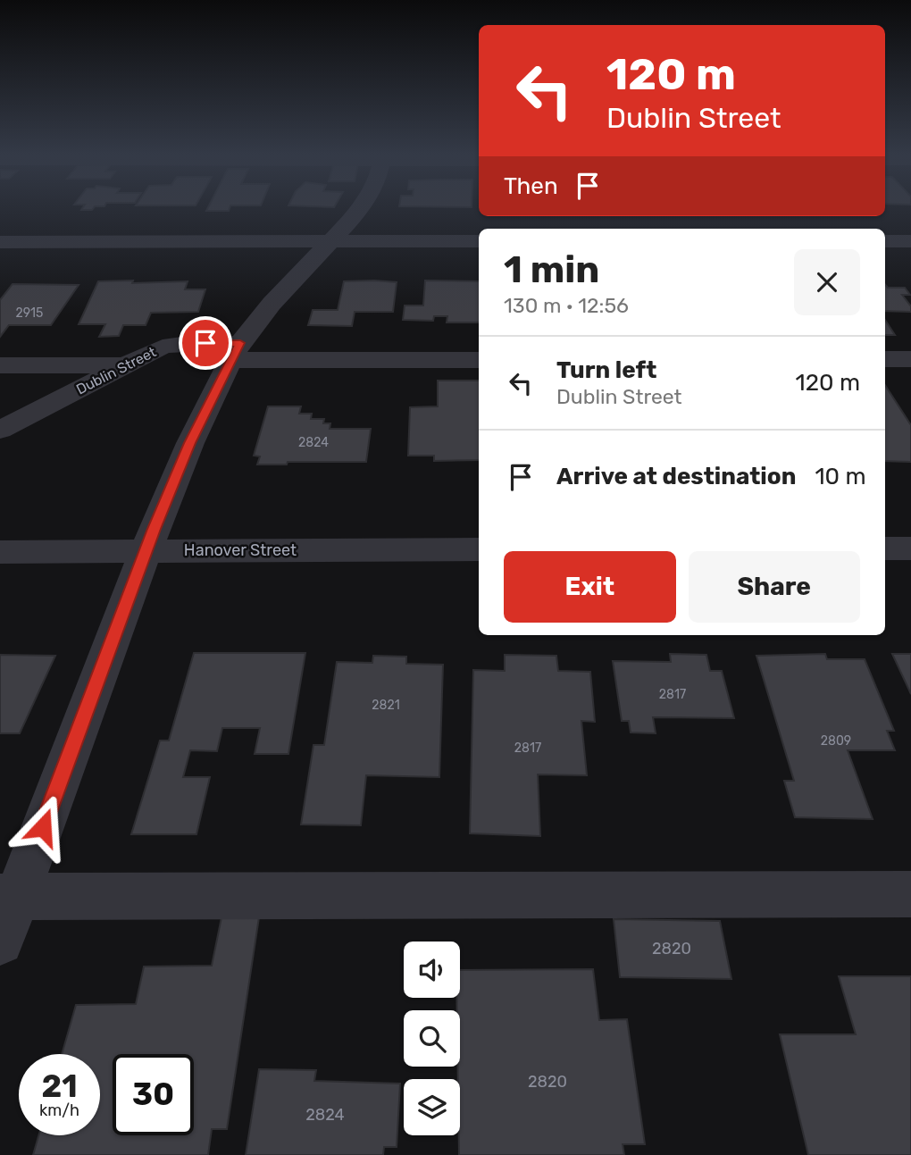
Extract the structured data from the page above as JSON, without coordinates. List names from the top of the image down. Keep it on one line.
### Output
{"streets":{"street":["Dublin Street","Hanover Street"]},"house_numbers":["2915","2824","2817","2821","2809","2817","2820","2820","2824"],"page":{"turn":["120 m","Dublin Street"],"then":"Then","heading":["1 min","130 m · 12:56"],"list":[{"name":"Turn left","note":"Dublin Street","value":"120 m"},{"name":"Arrive at destination","value":"10 m"}],"buttons":["Exit","Share"],"speed":"21 km/h","limit":"30"}}
